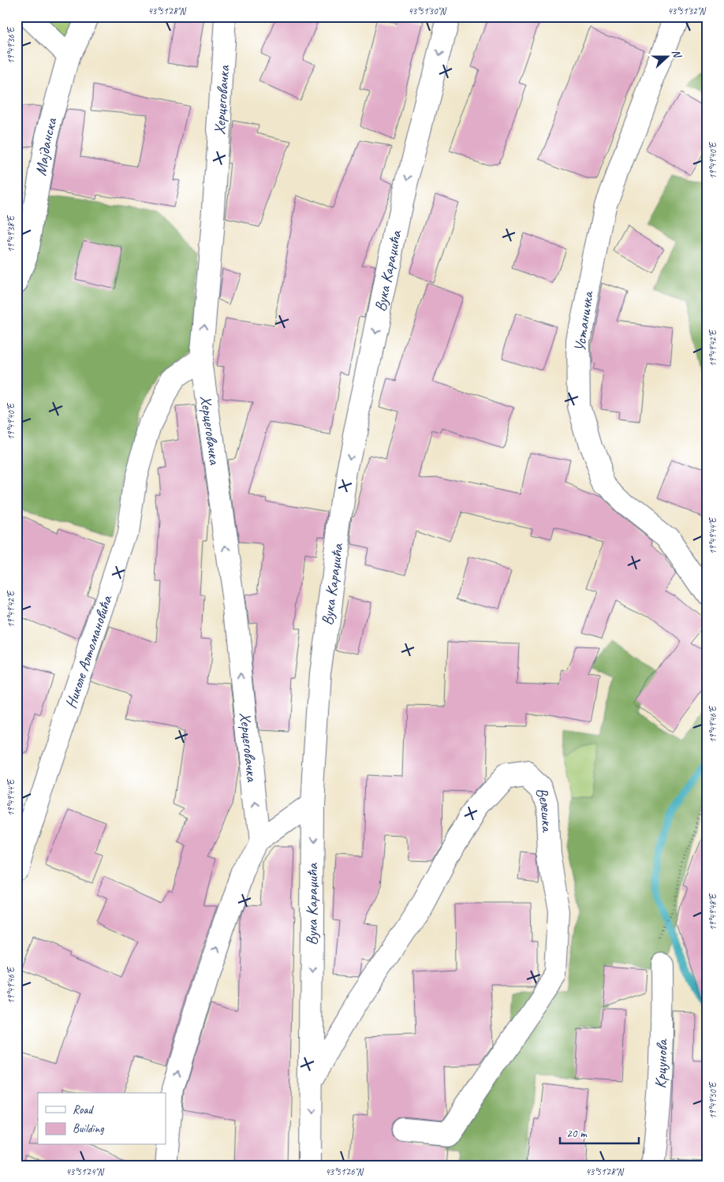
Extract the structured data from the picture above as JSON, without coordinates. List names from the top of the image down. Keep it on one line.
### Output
{"streets":{"street":["Херцеговачка","Мајданска","Вука Караџића","Устаничка","Николе Алтомановића","Велешка","Крцунова"]},"crossings":[["Херцеговачка","Николе Алтомановића"],["Вука Караџића","Велешка"]],"one_way":["Херцеговачка","Вука Караџића"],"legend":["Road","Building"],"scale_bar":"20 m","north":"right","coordinates":["43°51'28\"N","43°51'30\"N","43°51'32\"N","19°49'36\"E","19°49'40\"E","19°49'38\"E","19°49'42\"E","19°49'44\"E","19°49'46\"E","19°49'48\"E","19°49'50\"E","43°51'24\"N","43°51'26\"N"]}
